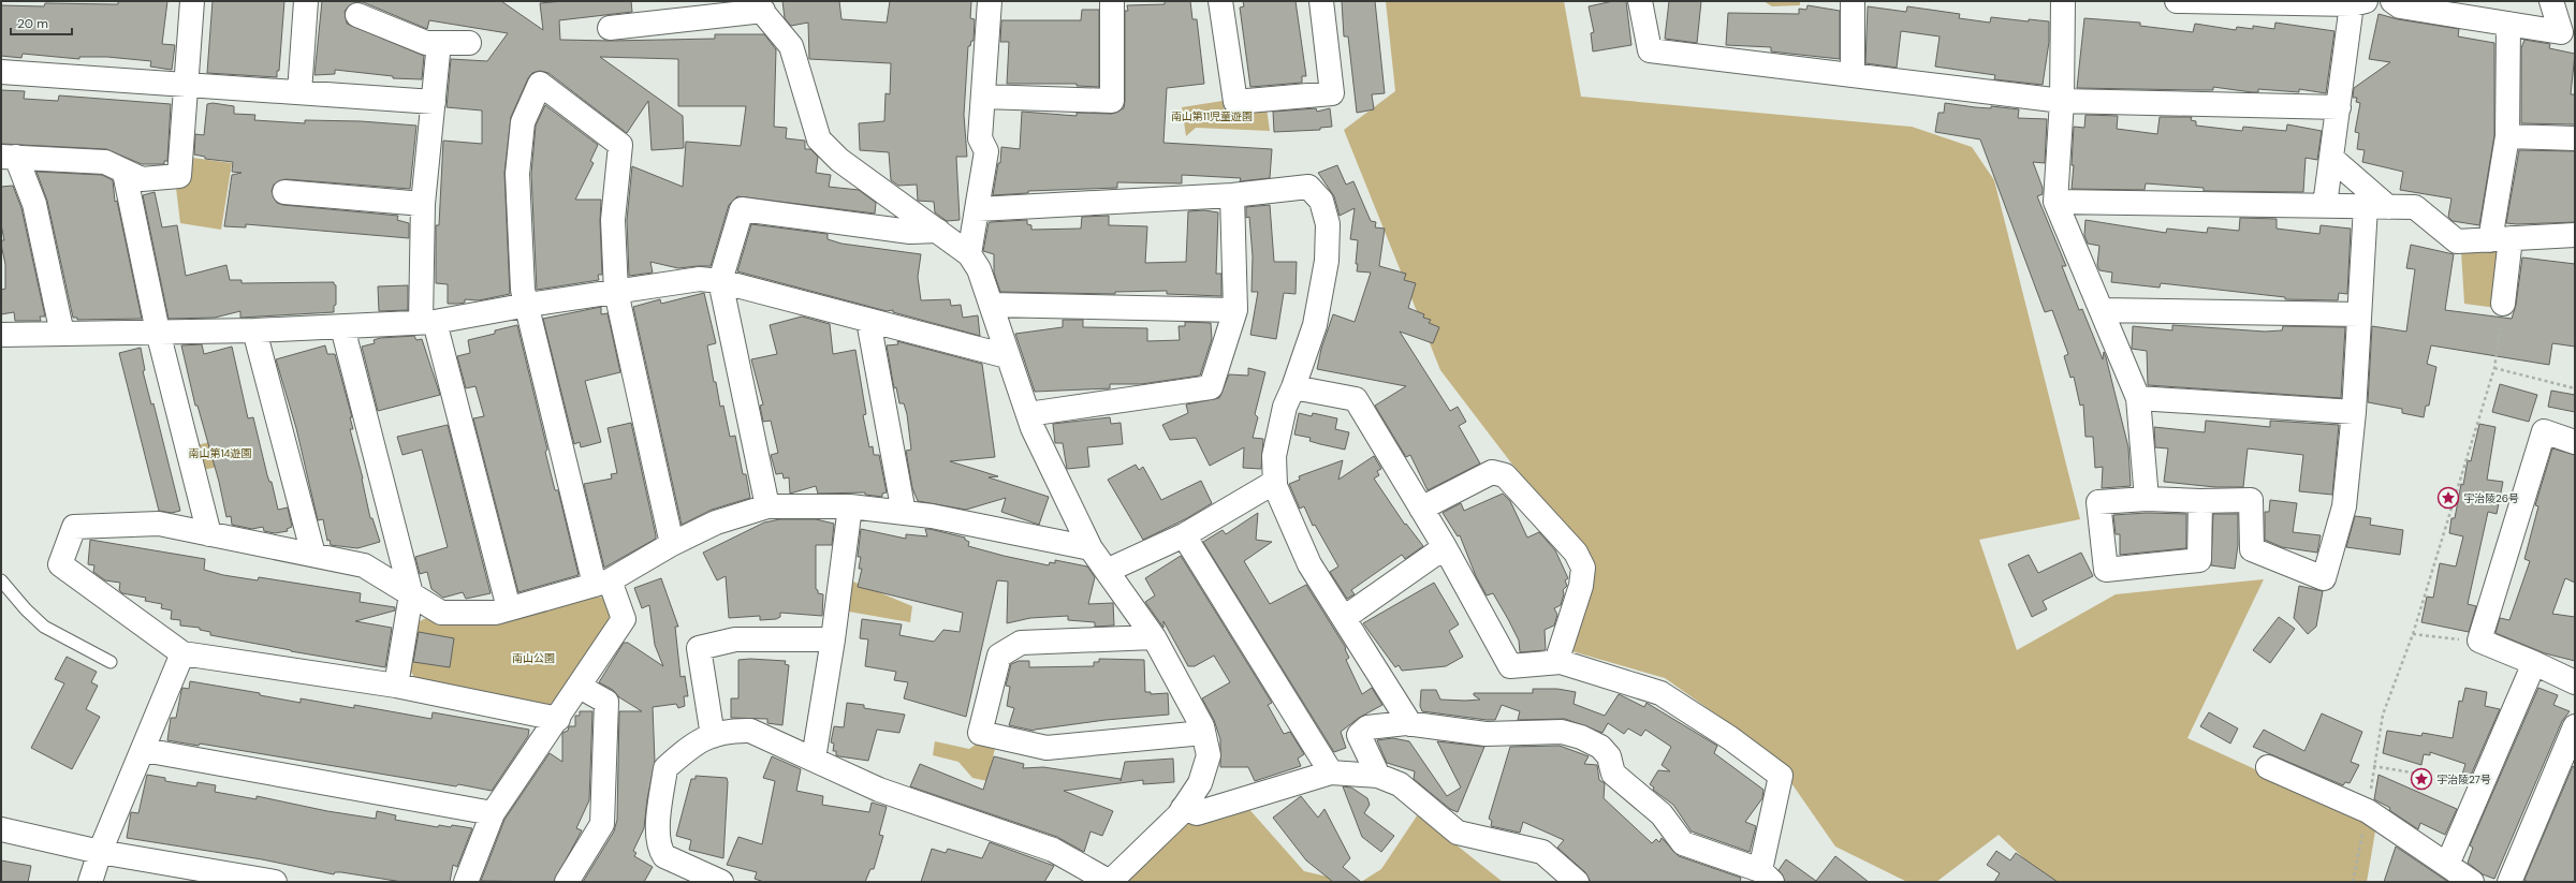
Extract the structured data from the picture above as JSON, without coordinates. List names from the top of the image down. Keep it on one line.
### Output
{"parks":["南山第11児童遊園","南山第14遊園","南山公園"],"places":{"place":["宇治陵26号","宇治陵27号"]},"scale_bar":"20 m"}
